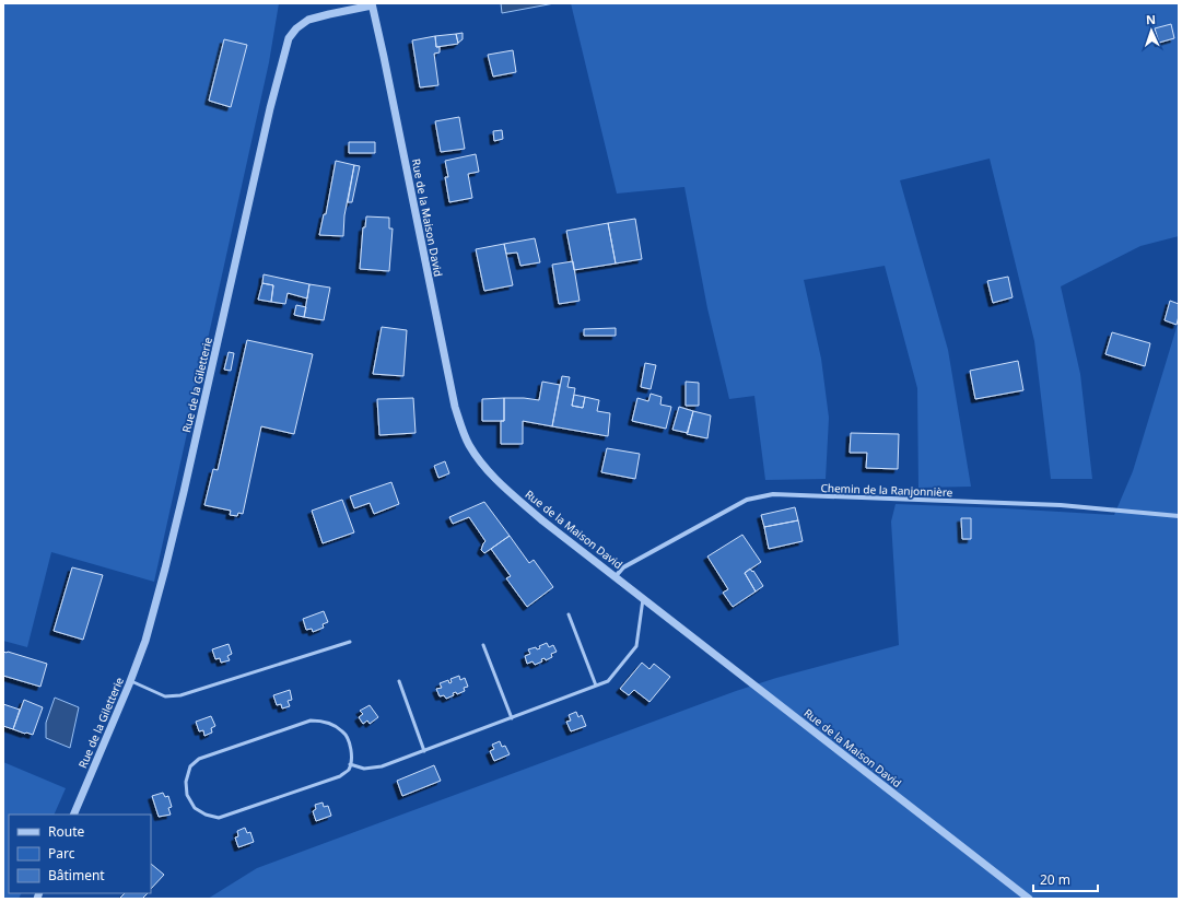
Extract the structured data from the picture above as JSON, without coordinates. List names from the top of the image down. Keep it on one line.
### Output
{"streets":{"street":["Rue de la Maison David","Rue de la Giletterie","Chemin de la Ranjonnière"]},"crossings":[["Rue de la Maison David","Rue de la Giletterie"],["Rue de la Maison David","Chemin de la Ranjonnière"]],"legend":["Route","Parc","Bâtiment"],"scale_bar":"20 m","north":"top"}
